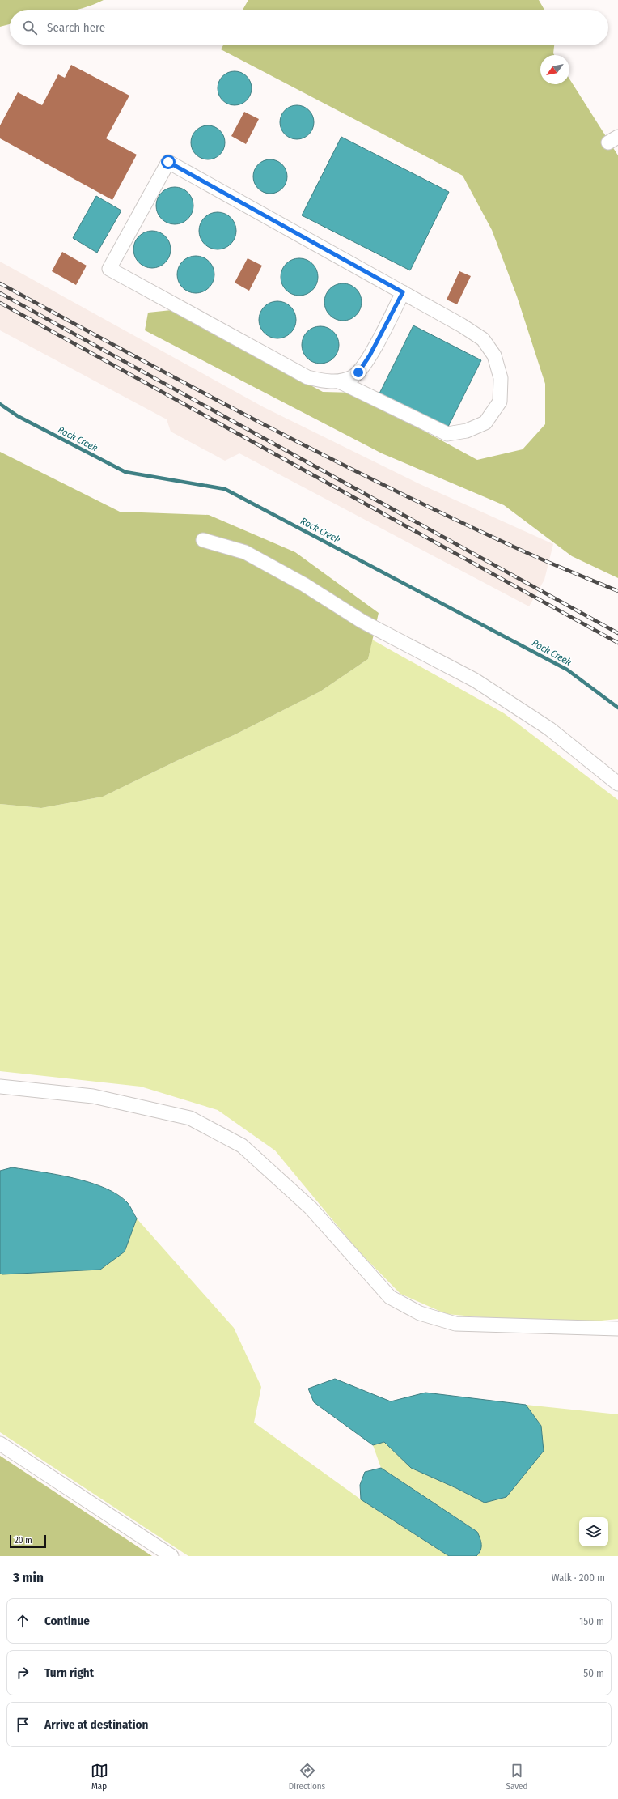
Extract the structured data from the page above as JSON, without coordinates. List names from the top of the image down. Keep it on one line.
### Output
{"water":["Rock Creek"],"scale_bar":"20 m","north":"bottom left","page":{"search":"Search here","scale":"20 m","heading":["3 min","Walk · 200 m"],"list":[["Continue","150 m"],["Turn right","50 m"],"Arrive at destination"],"nav":["Map","Directions","Saved"]}}
